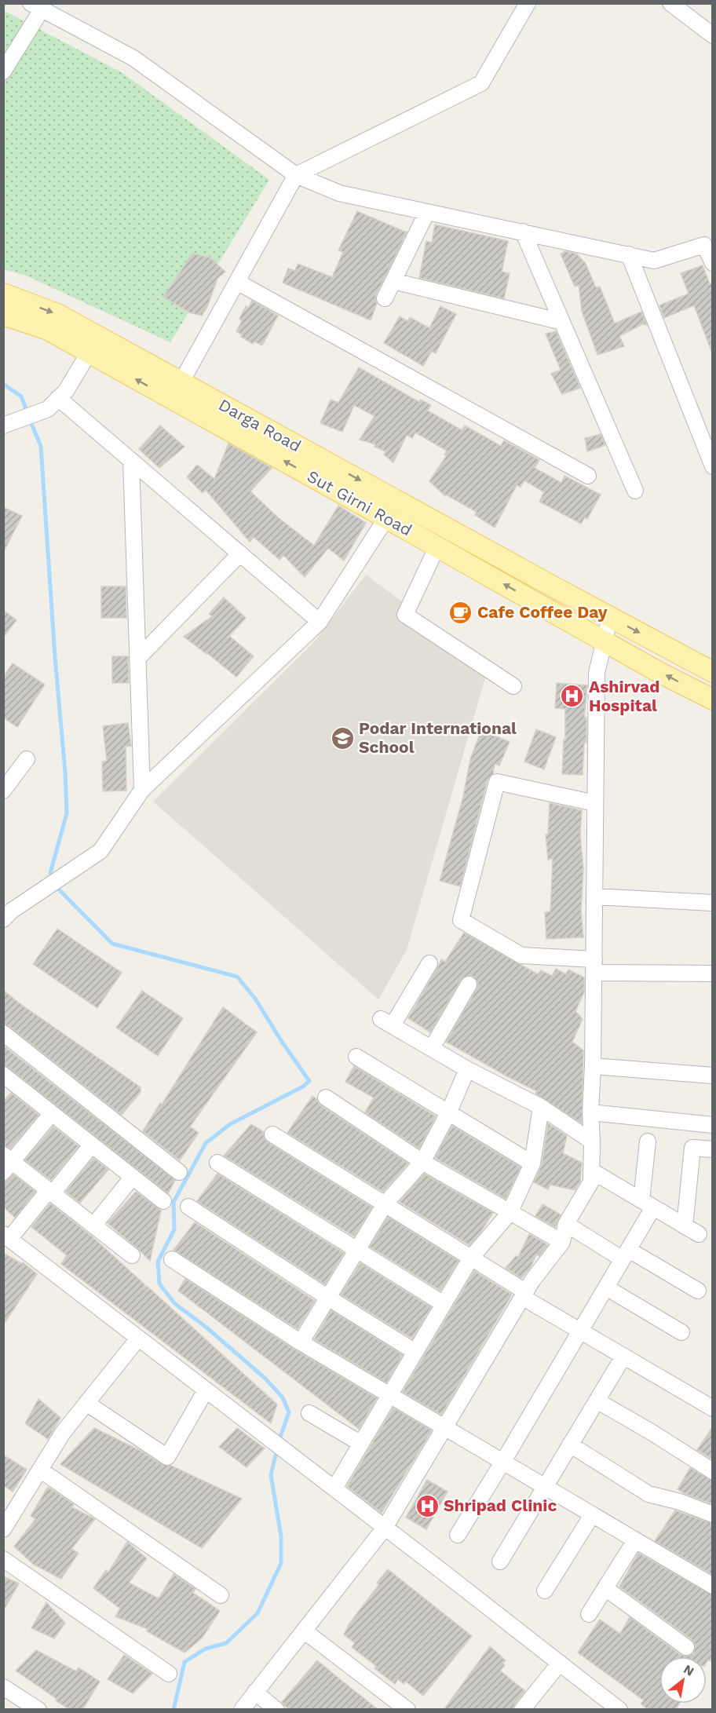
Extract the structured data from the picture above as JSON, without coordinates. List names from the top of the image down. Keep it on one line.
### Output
{"streets":{"main road":["Darga Road","Sut Girni Road"]},"crossings":[["Darga Road","Sut Girni Road"]],"one_way":["Darga Road","Sut Girni Road"],"places":{"cafe":["Cafe Coffee Day"],"hospital":["Ashirvad Hospital","Shripad Clinic"],"school or university":["Podar International School"]},"north":"top right"}
